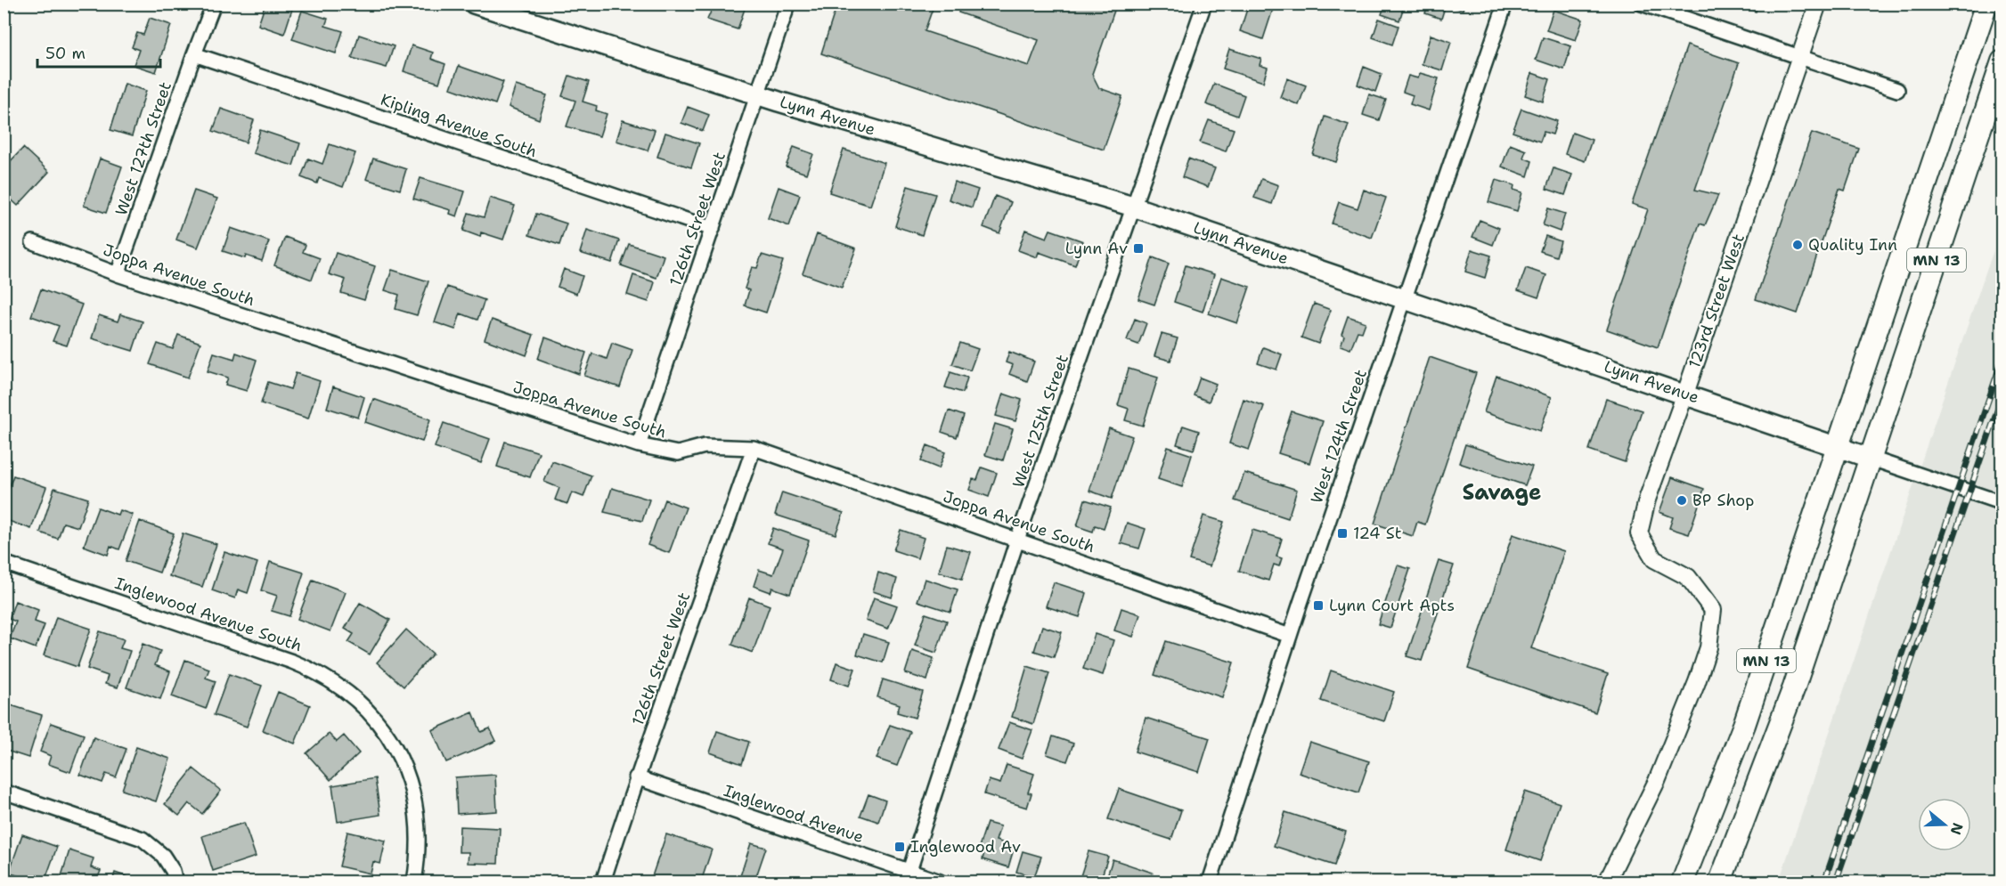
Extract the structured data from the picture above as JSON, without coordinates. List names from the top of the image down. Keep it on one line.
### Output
{"streets":{"highway":["MN 13"],"main road":["Lynn Avenue"],"street":["Kipling Avenue South","West 127th Street","126th Street West","Joppa Avenue South","123rd Street West","West 125th Street","West 124th Street","Inglewood Avenue South","Inglewood Avenue"]},"crossings":[["Lynn Avenue","126th Street West"],["Lynn Avenue","MN 13"],["Lynn Avenue","123rd Street West"],["Lynn Avenue","West 125th Street"],["Lynn Avenue","West 124th Street"],["Kipling Avenue South","West 127th Street"],["Kipling Avenue South","126th Street West"],["West 127th Street","Joppa Avenue South"],["126th Street West","Joppa Avenue South"],["126th Street West","Inglewood Avenue"],["Joppa Avenue South","West 125th Street"],["Joppa Avenue South","West 124th Street"],["West 125th Street","Inglewood Avenue"]],"districts":["Savage"],"places":{"other":["Quality Inn","BP Shop"],"transit":["Lynn Av","124 St","Lynn Court Apts","Inglewood Av"]},"scale_bar":"50 m","north":"right"}
